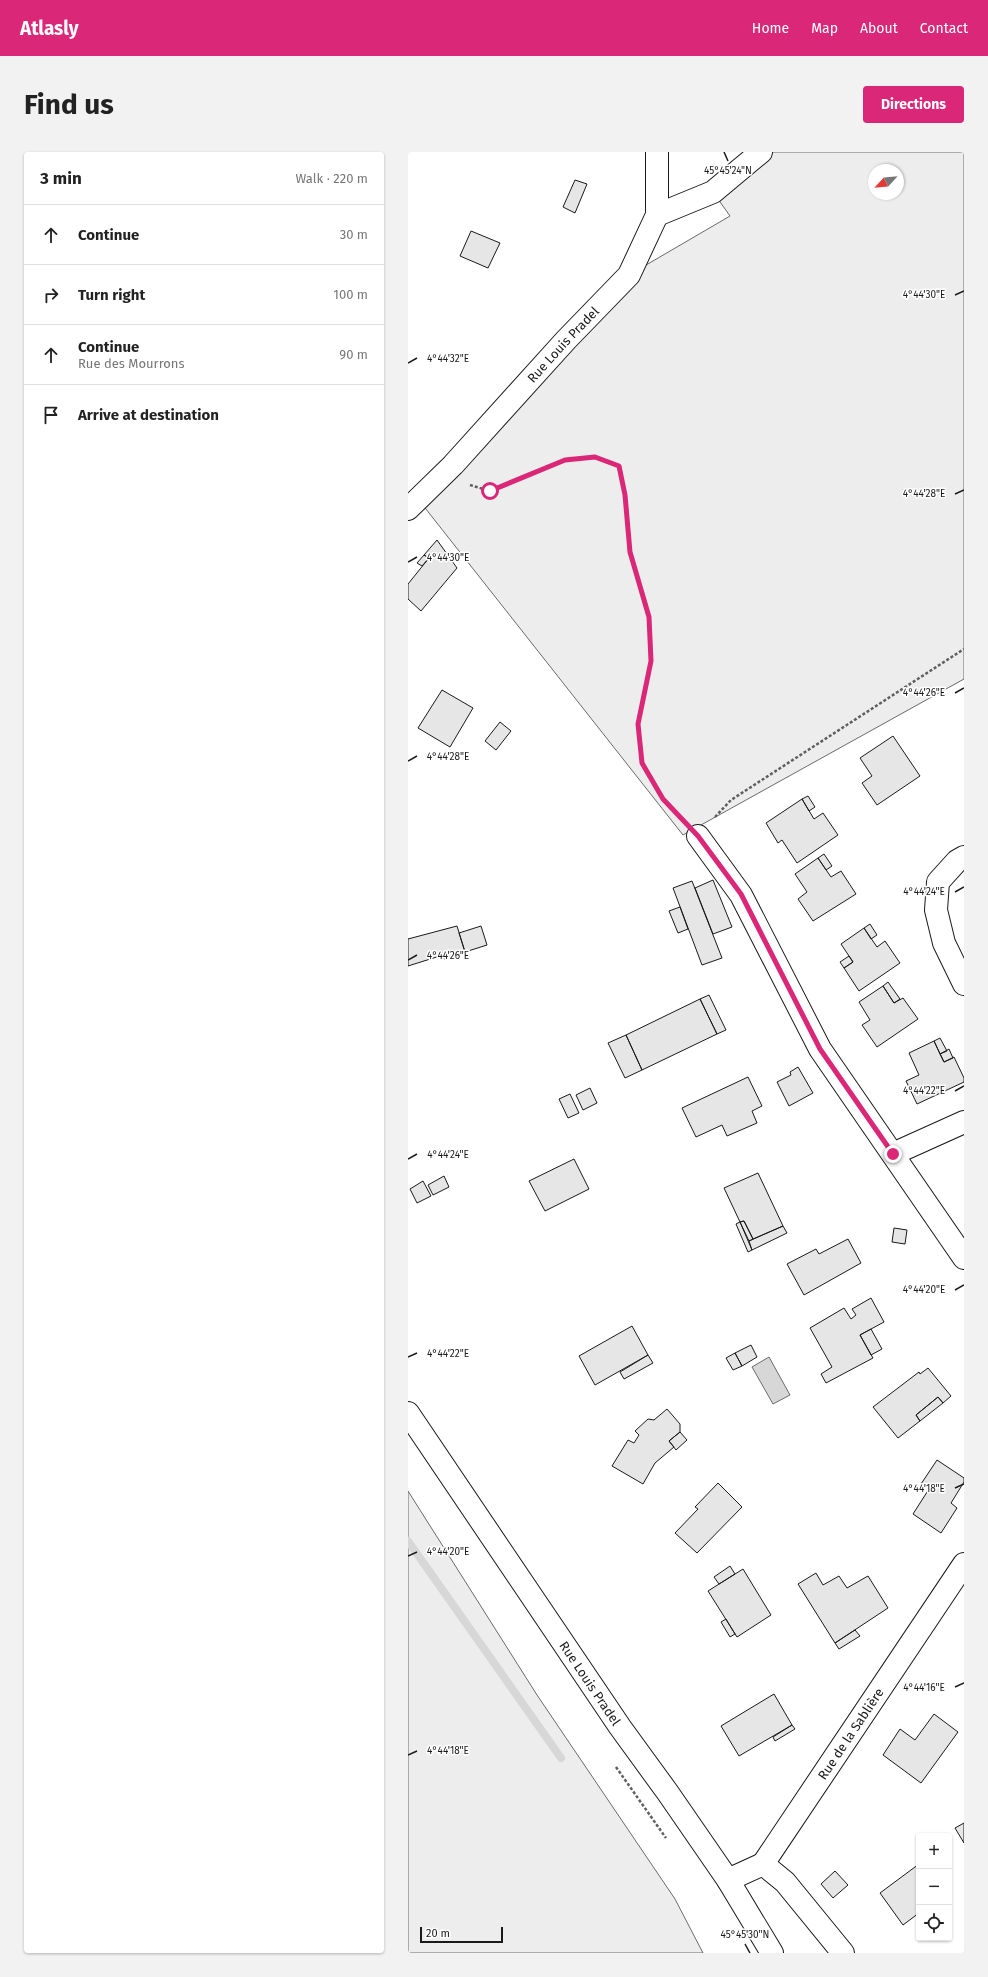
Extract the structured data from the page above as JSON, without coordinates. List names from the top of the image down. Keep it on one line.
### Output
{"streets":{"street":["Rue Louis Pradel","Rue de la Sablière"]},"scale_bar":"20 m","north":"bottom left","page":{"header":"Atlasly","nav":["Home","Map","About","Contact"],"buttons":"Directions","title":"Find us","heading":["3 min","Walk · 220 m"],"list":[["Continue","30 m"],["Turn right","100 m"],["Continue","Rue des Mourrons","90 m"],"Arrive at destination"],"map_buttons":["+","−"],"scale":"20 m"},"coordinates":["45°45'24\"N","4°44'30\"E","4°44'32\"E","4°44'28\"E","4°44'26\"E","4°44'24\"E","4°44'22\"E","4°44'20\"E","4°44'18\"E","4°44'16\"E","45°45'30\"N"]}
